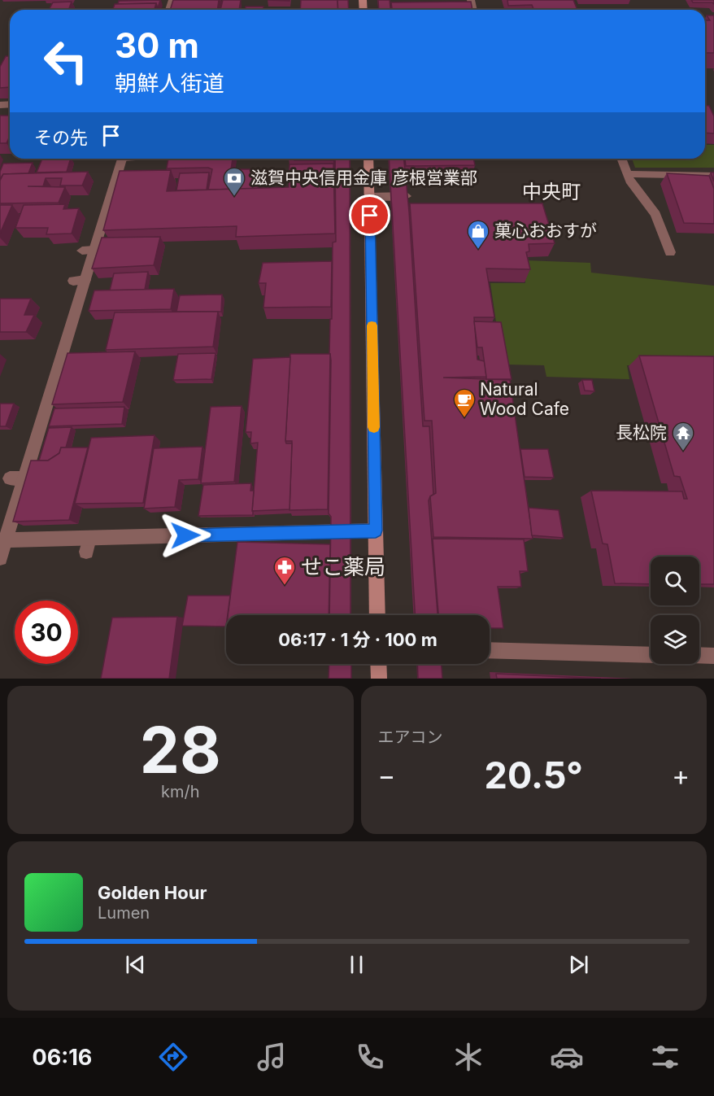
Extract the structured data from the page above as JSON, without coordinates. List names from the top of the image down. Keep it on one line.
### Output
{"districts":["中央町"],"places":{"bank":["滋賀中央信用金庫 彦根営業部"],"shop":["菓心おおすが"],"cafe":["Natural Wood Cafe"],"temple":["長松院"],"pharmacy":["せこ薬局"]},"page":{"turn":["30 m","朝鮮人街道"],"then":"その先","limit":"30","trip":"06:17 · 1 分 · 100 m","tile":[["28","km/h"],"エアコン"],"heat":["−","20.5°","+"],"song":["Golden Hour","Lumen"],"tabs":"06:16"}}
